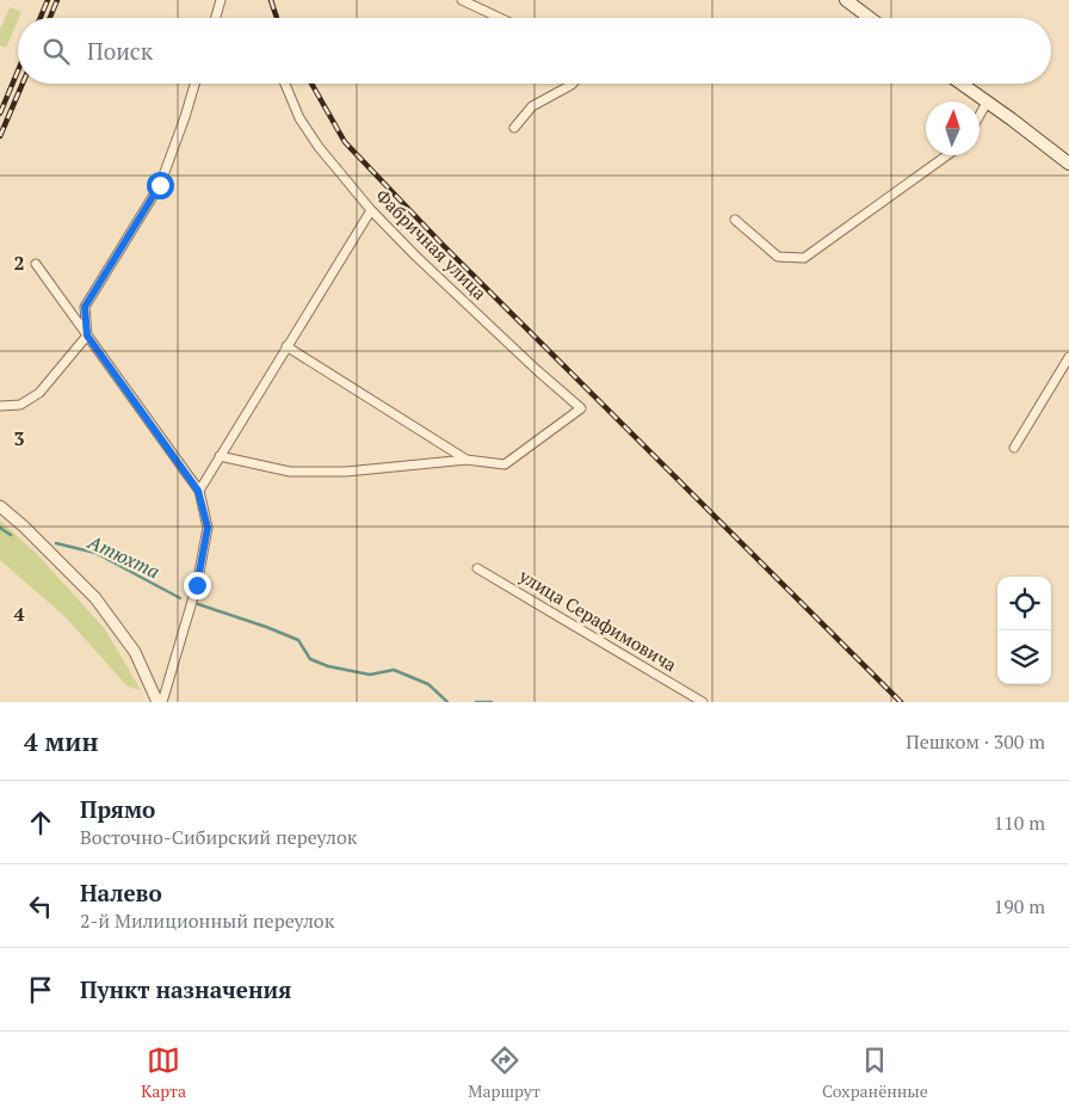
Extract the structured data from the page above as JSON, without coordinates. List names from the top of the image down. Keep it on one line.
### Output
{"streets":{"street":["Фабричная улица","улица Серафимовича"]},"water":["Атюхта"],"north":"top","page":{"search":"Поиск","heading":["4 мин","Пешком · 300 m"],"list":[["Прямо","Восточно-Сибирский переулок","110 m"],["Налево","2-й Милиционный переулок","190 m"],"Пункт назначения"],"nav":["Карта","Маршрут","Сохранённые"]},"grid":{"rows":["2","3","4"]}}
